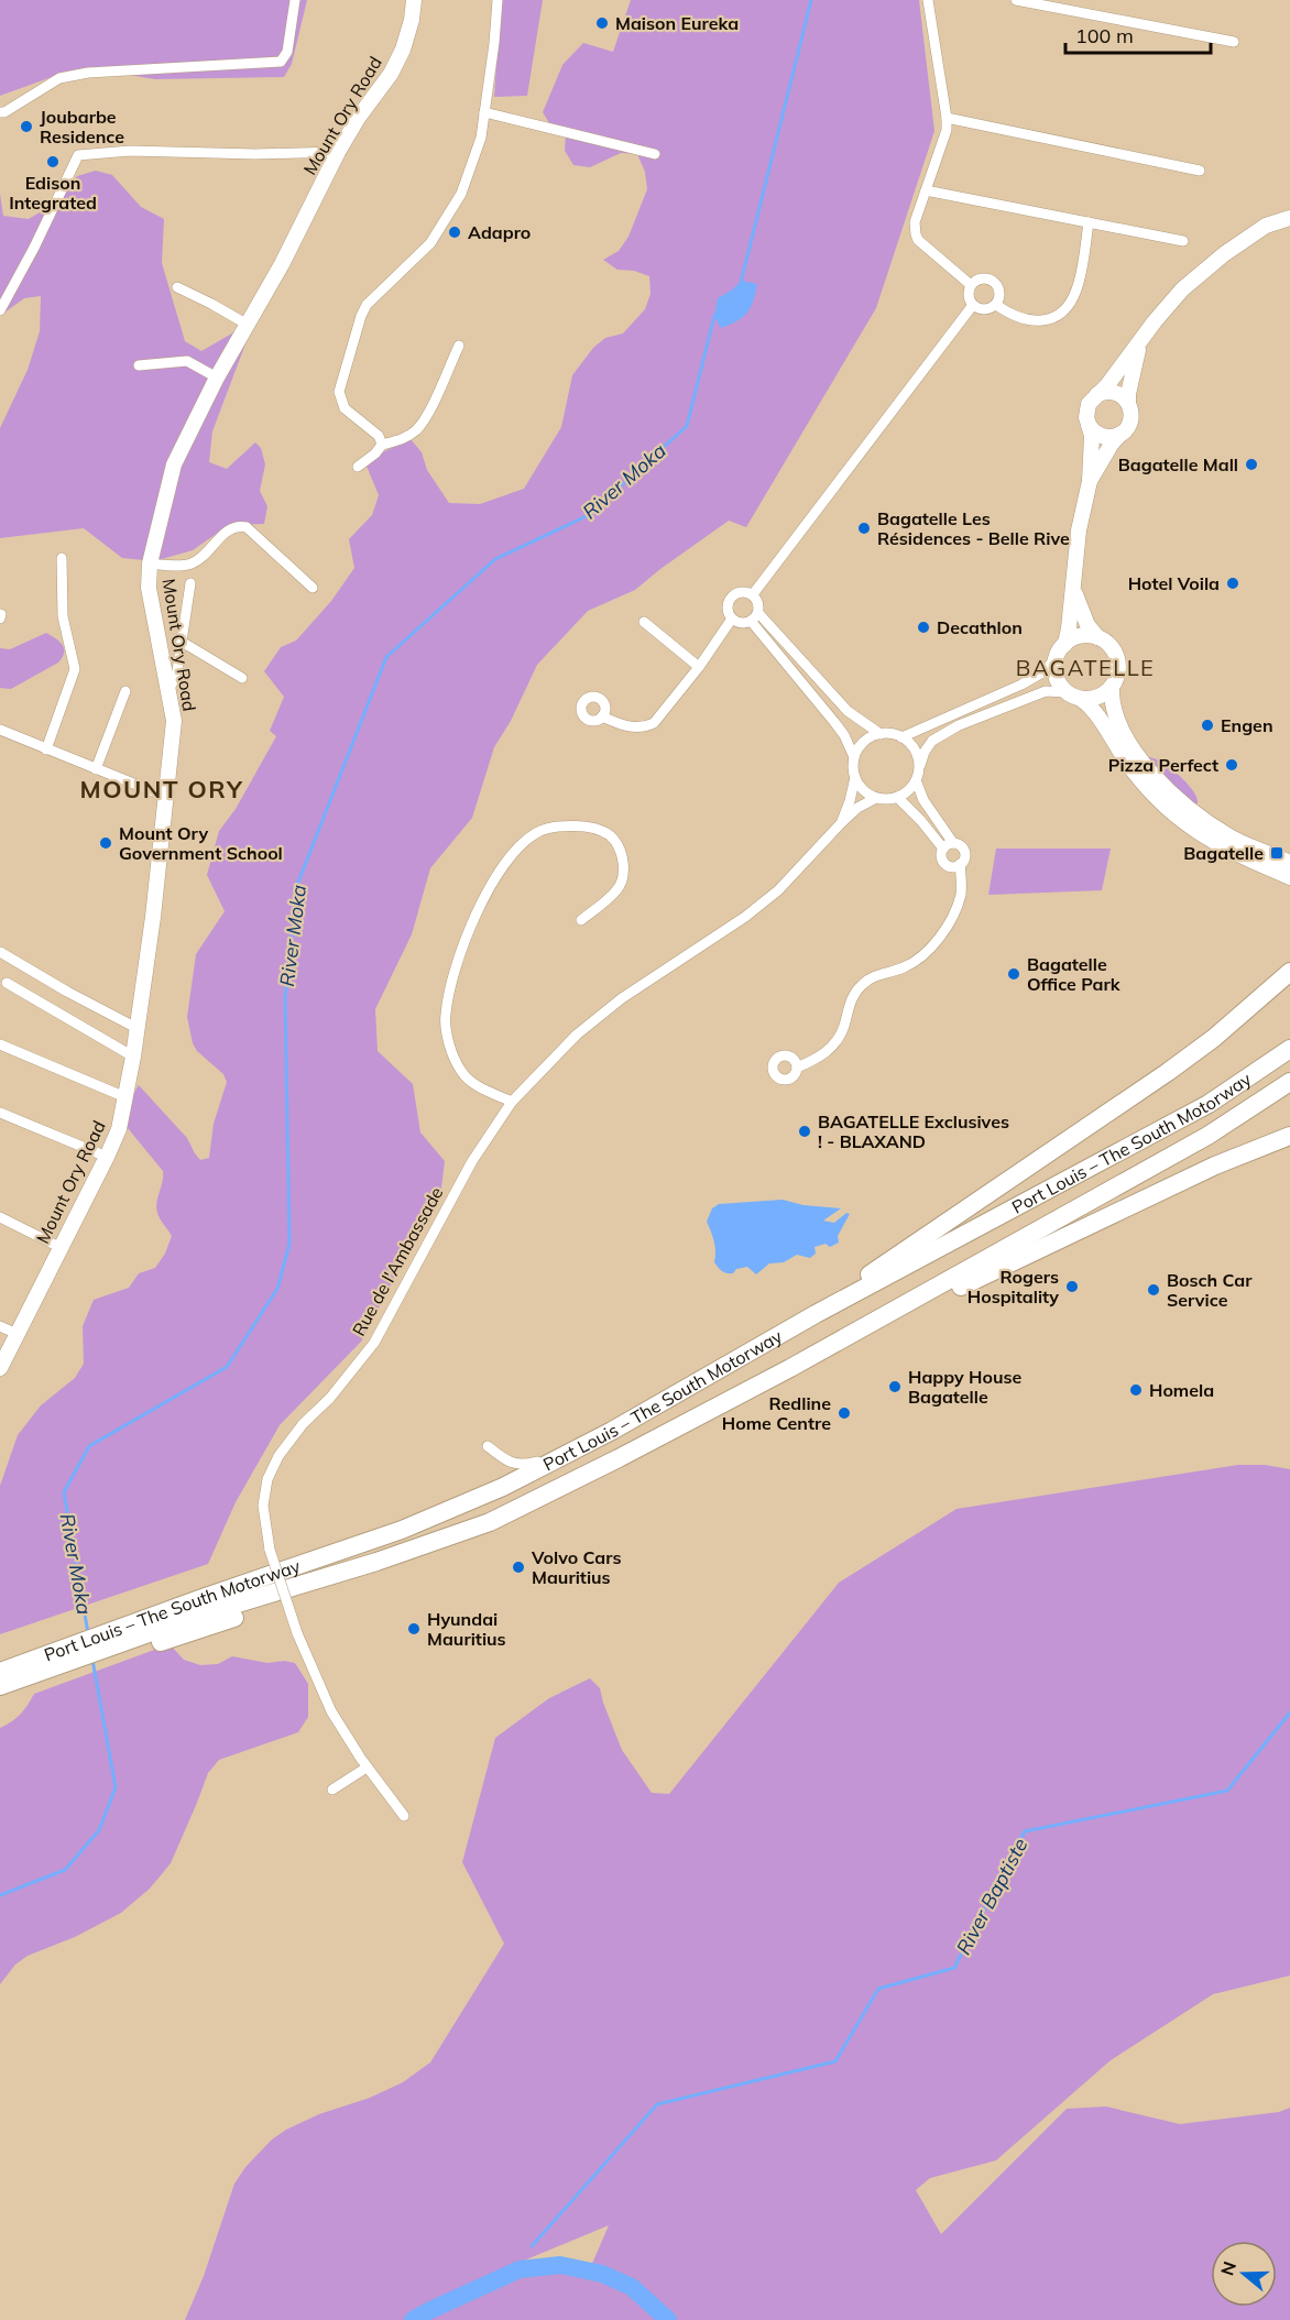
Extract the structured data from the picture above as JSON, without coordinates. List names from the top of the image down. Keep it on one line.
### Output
{"streets":{"highway":["Port Louis – The South Motorway"],"main road":["Mount Ory Road"],"street":["Rue de l'Ambassade"]},"districts":["BAGATELLE","MOUNT ORY"],"water":["River Moka","River Baptiste"],"places":{"other":["Maison Eureka","Joubarbe Residence","Edison Integrated","Adapro","Bagatelle Mall","Bagatelle Les Résidences - Belle Rive","Hotel Voila","Decathlon","Engen","Pizza Perfect","Mount Ory Government School","Bagatelle Office Park","BAGATELLE Exclusives ! - BLAXAND","Rogers Hospitality","Bosch Car Service","Happy House Bagatelle","Homela","Redline Home Centre","Volvo Cars Mauritius","Hyundai Mauritius"],"transit":["Bagatelle"]},"scale_bar":"100 m","north":"left"}
